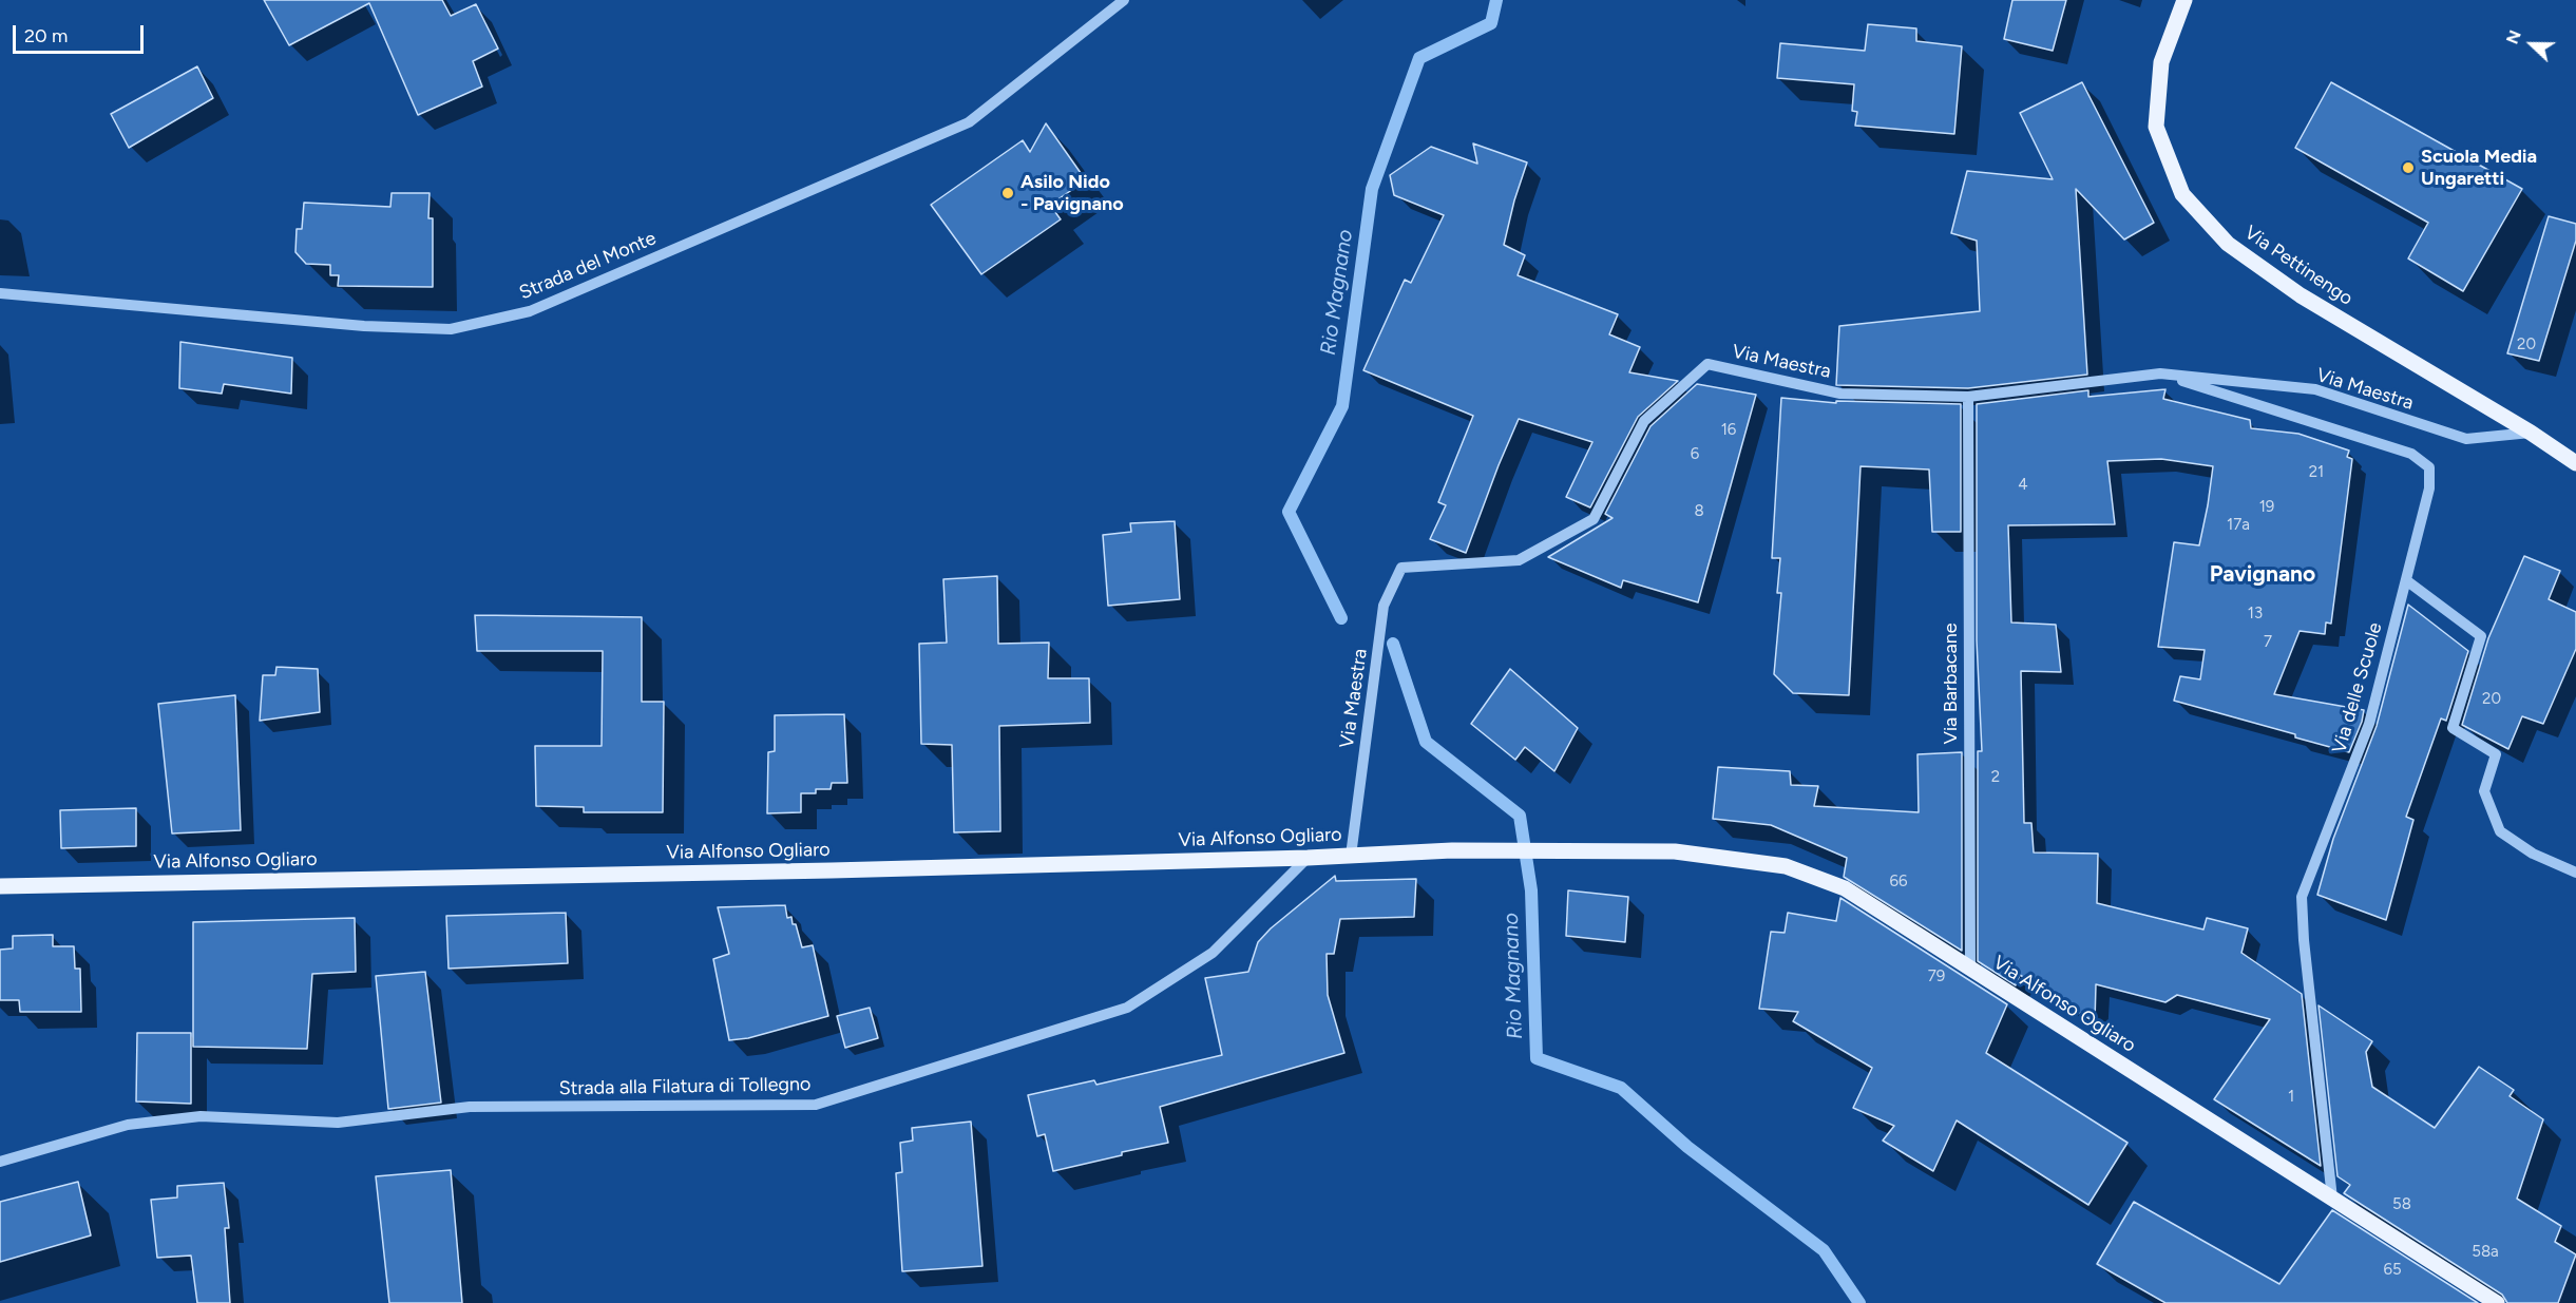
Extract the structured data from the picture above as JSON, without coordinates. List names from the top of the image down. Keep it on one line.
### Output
{"streets":{"main road":["Via Pettinengo","Via Alfonso Ogliaro"],"street":["Strada del Monte","Via Maestra","Via Barbacane","Via delle Scuole","Strada alla Filatura di Tollegno"]},"crossings":[["Via Pettinengo","Via Maestra"],["Via Maestra","Via Barbacane"],["Via Maestra","Via delle Scuole"],["Via Maestra","Via Alfonso Ogliaro"],["Via Barbacane","Via Alfonso Ogliaro"],["Via delle Scuole","Via Alfonso Ogliaro"],["Via Alfonso Ogliaro","Strada alla Filatura di Tollegno"]],"districts":["Pavignano"],"water":["Rio Magnano"],"places":["Scuola Media Ungaretti","Asilo Nido - Pavignano"],"house_numbers":["20","16","6","21","4","19","8","17a","13","7","20","2","66","79","1","58","58a","65"],"scale_bar":"20 m","north":"left"}
